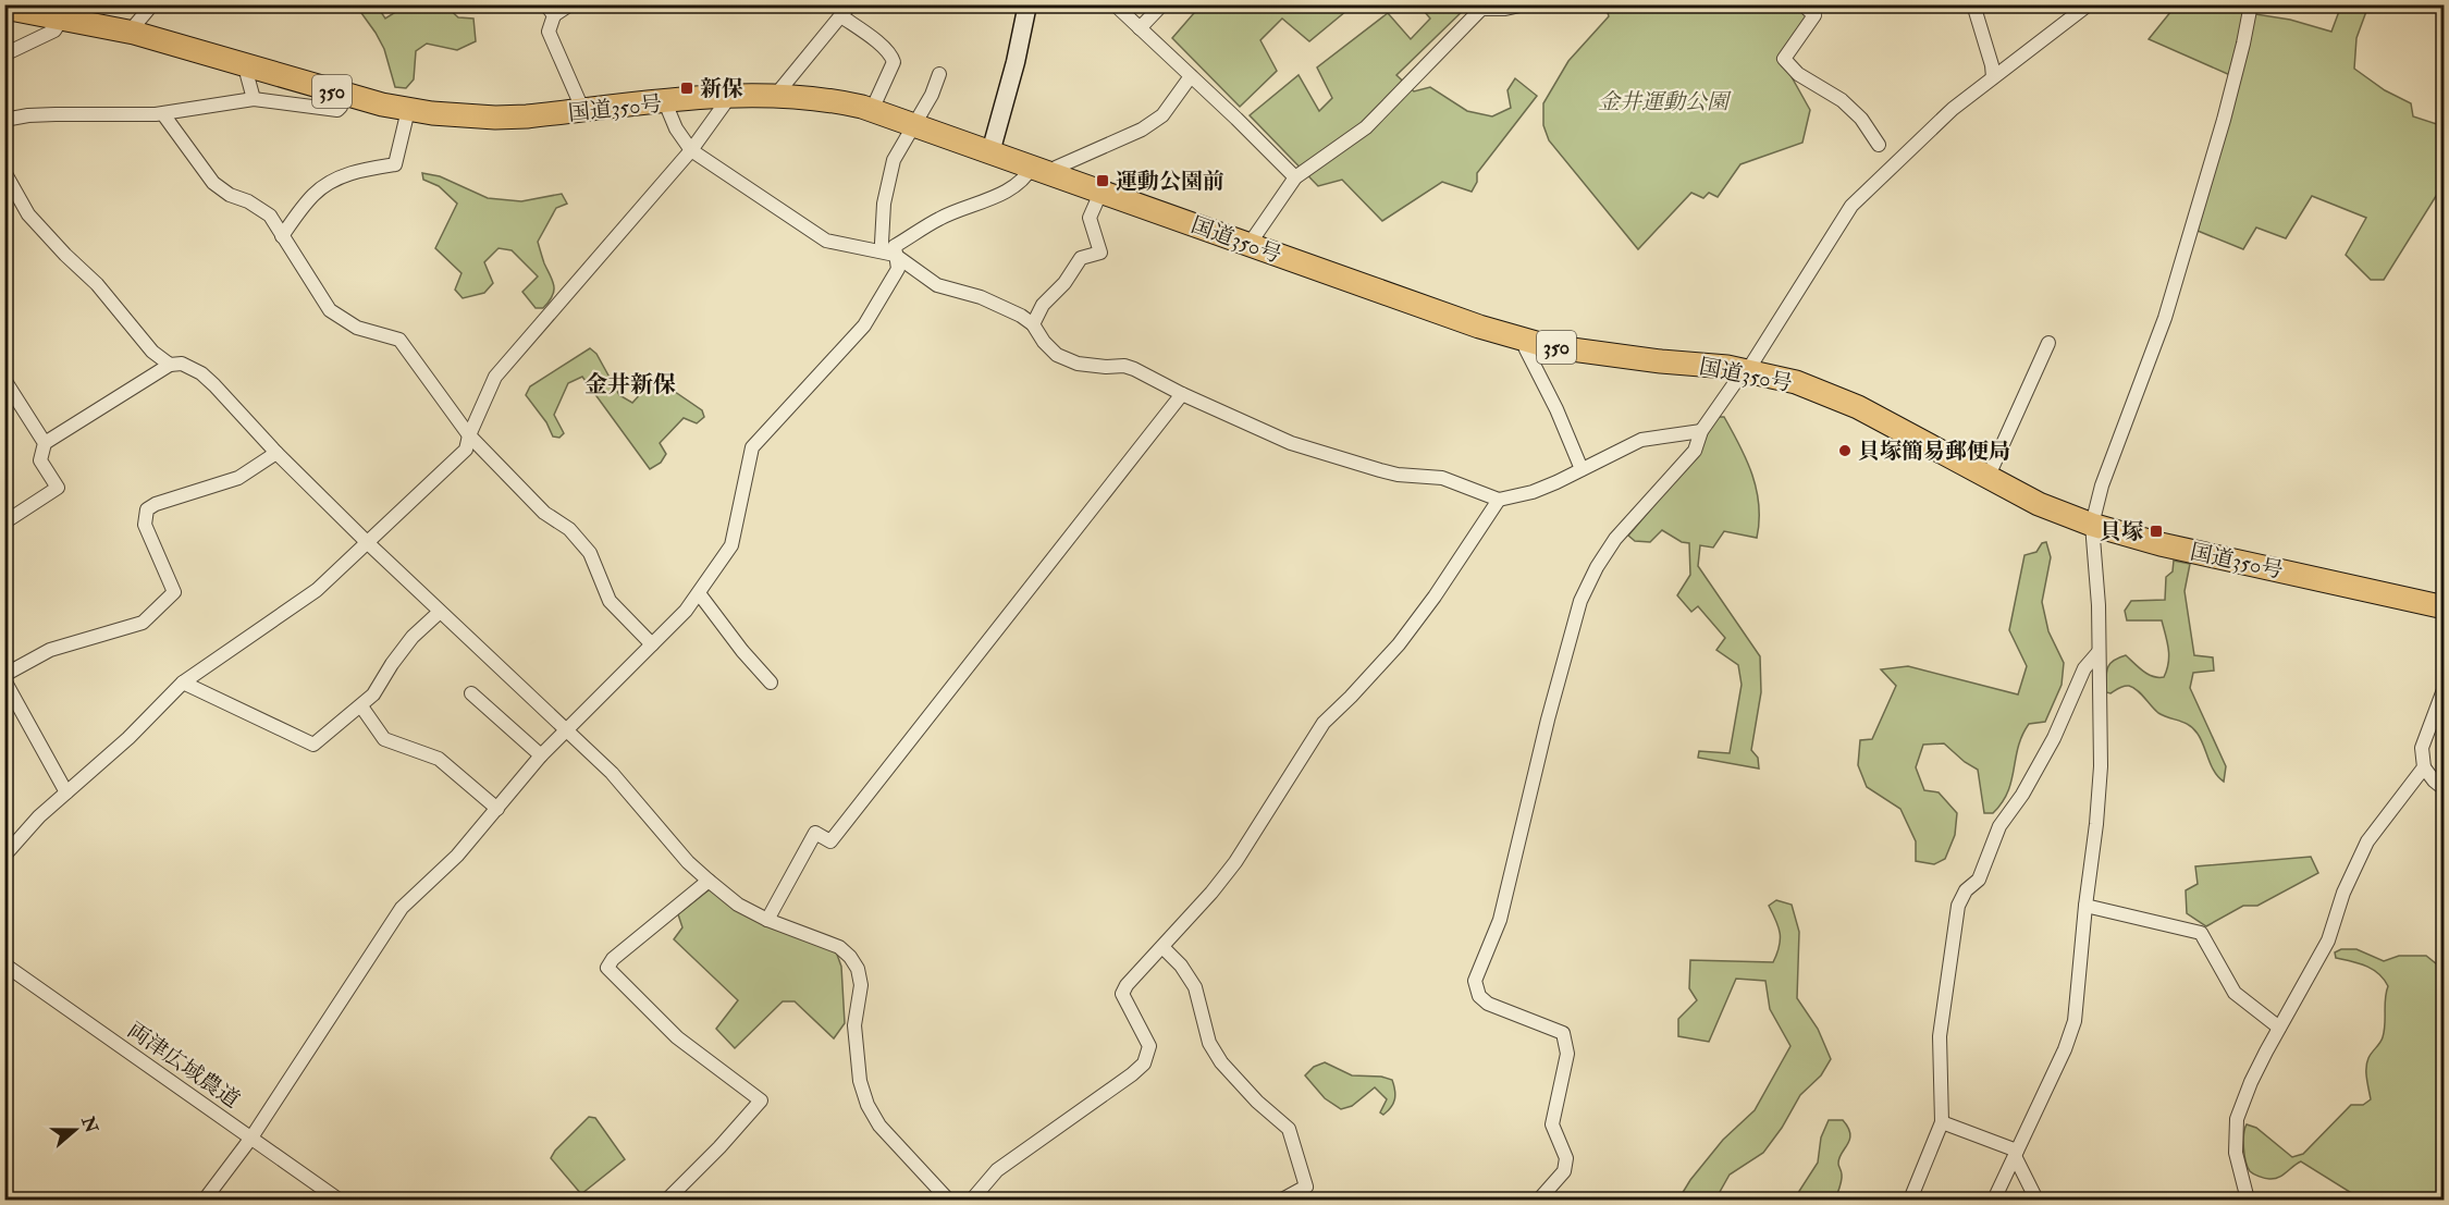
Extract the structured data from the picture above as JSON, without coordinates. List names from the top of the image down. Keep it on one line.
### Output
{"streets":{"highway":["350","国道350号"],"street":["両津広域農道"]},"districts":["金井新保"],"parks":["金井運動公園"],"places":{"transit":["新保","運動公園前","貝塚"],"other":["貝塚簡易郵便局"]},"north":"right"}
